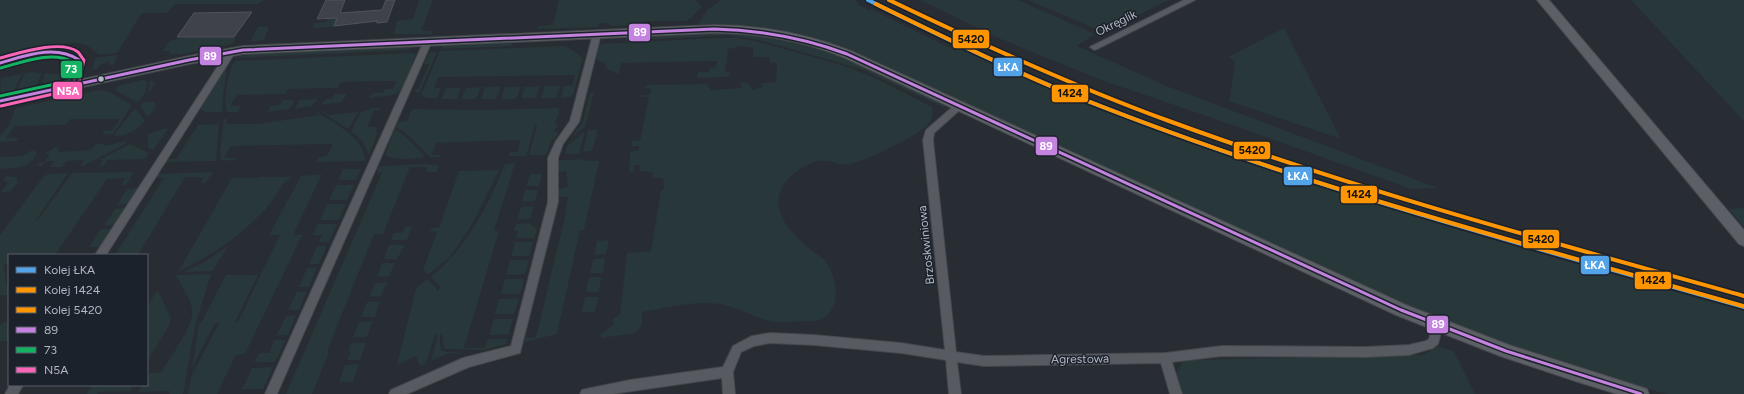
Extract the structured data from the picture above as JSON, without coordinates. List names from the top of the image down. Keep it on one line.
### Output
{"streets":{"street":["Okręglik","Brzoskwiniowa","Agrestowa"]},"crossings":[["Brzoskwiniowa","Agrestowa"]],"lines":["rail line ŁKA","rail line 5420","rail line 1424","transit line 89","transit line N5A","transit line 73"],"legend":["Kolej ŁKA","Kolej 1424","Kolej 5420","89","73","N5A"]}
